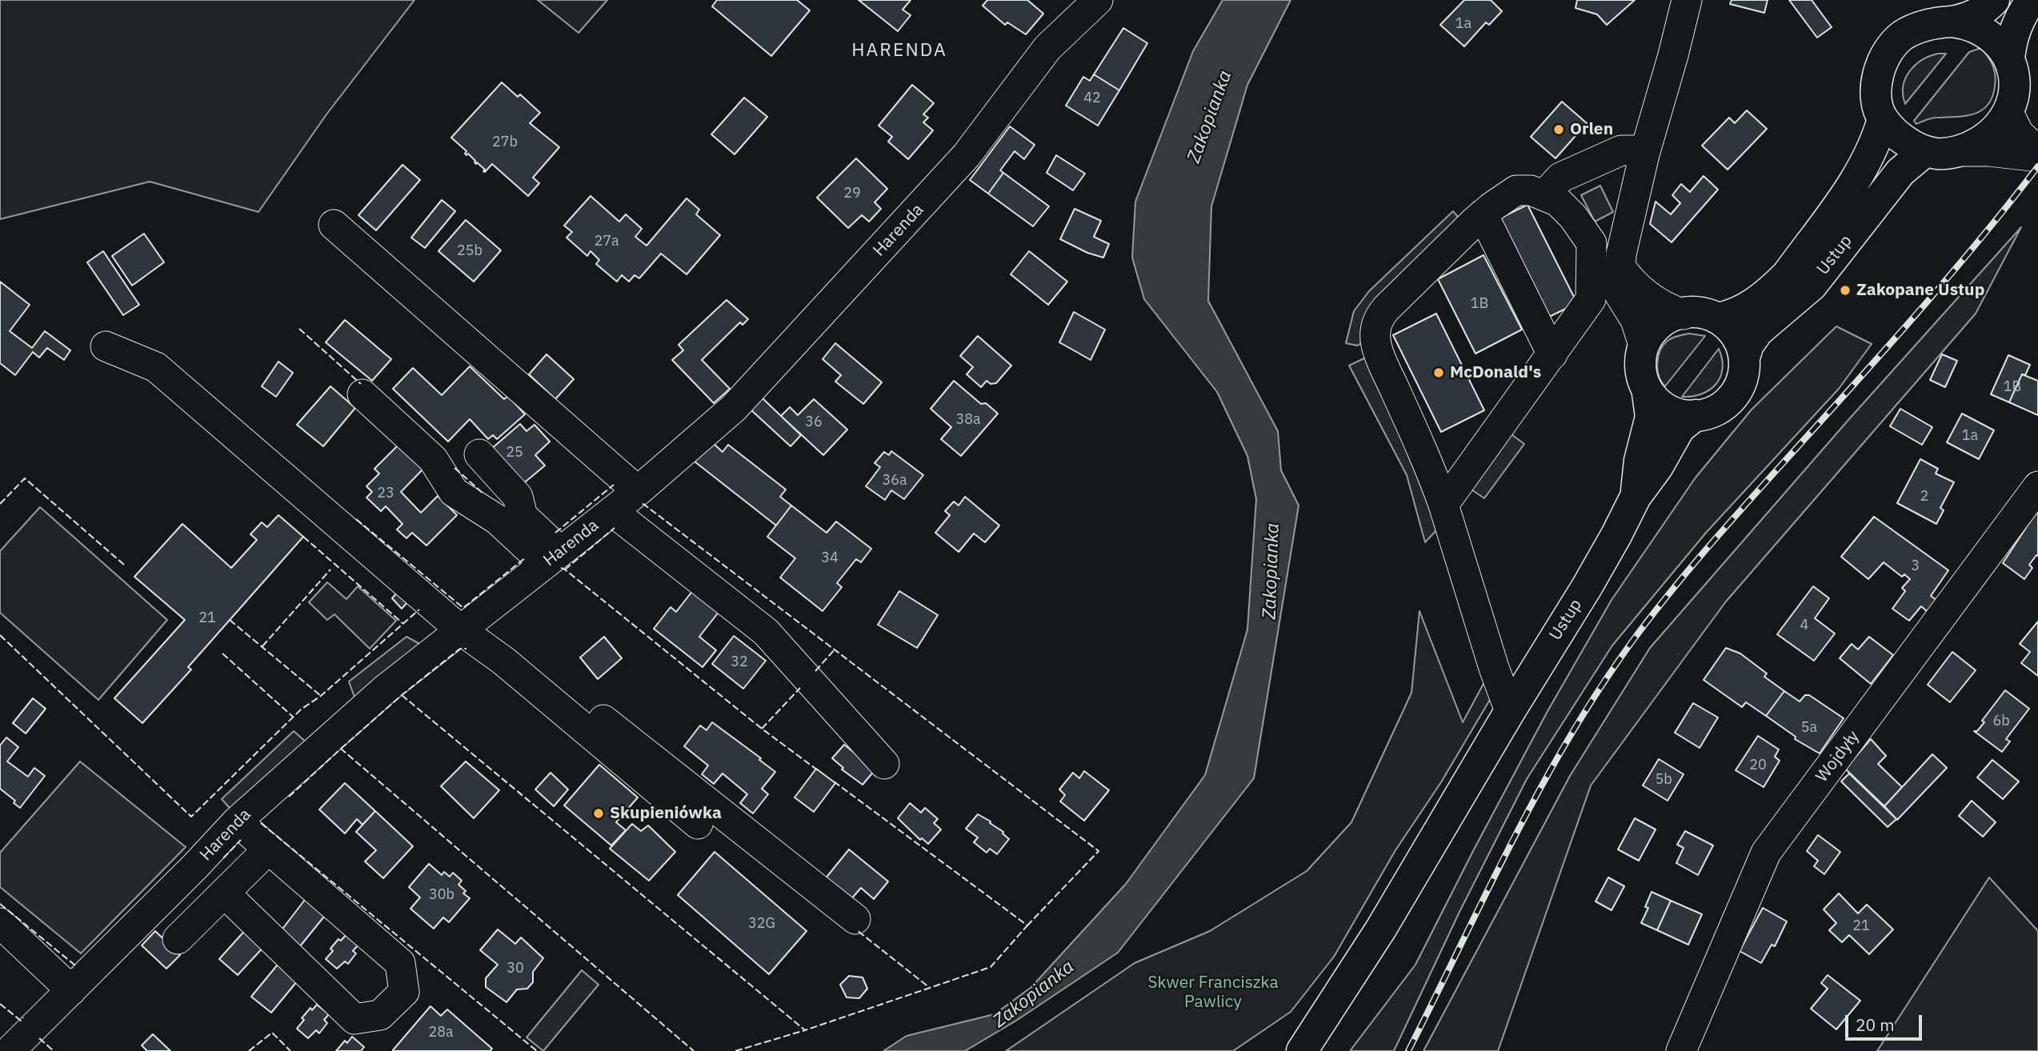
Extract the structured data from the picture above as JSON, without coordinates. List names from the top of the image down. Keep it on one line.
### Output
{"streets":{"main road":["Ustup"],"street":["Harenda","Wojdyły"]},"districts":["HARENDA"],"water":["Zakopianka"],"parks":["Skwer Franciszka Pawlicy"],"places":["Orlen","Zakopane Ustup","McDonald's","Skupieniówka"],"house_numbers":["1a","42","27b","29","27a","25b","1B","1B","38a","36","1a","25","36a","23","2","34","3","21","4","32","6b","5a","20","5b","30b","32G","21","30","28a"],"scale_bar":"20 m"}
